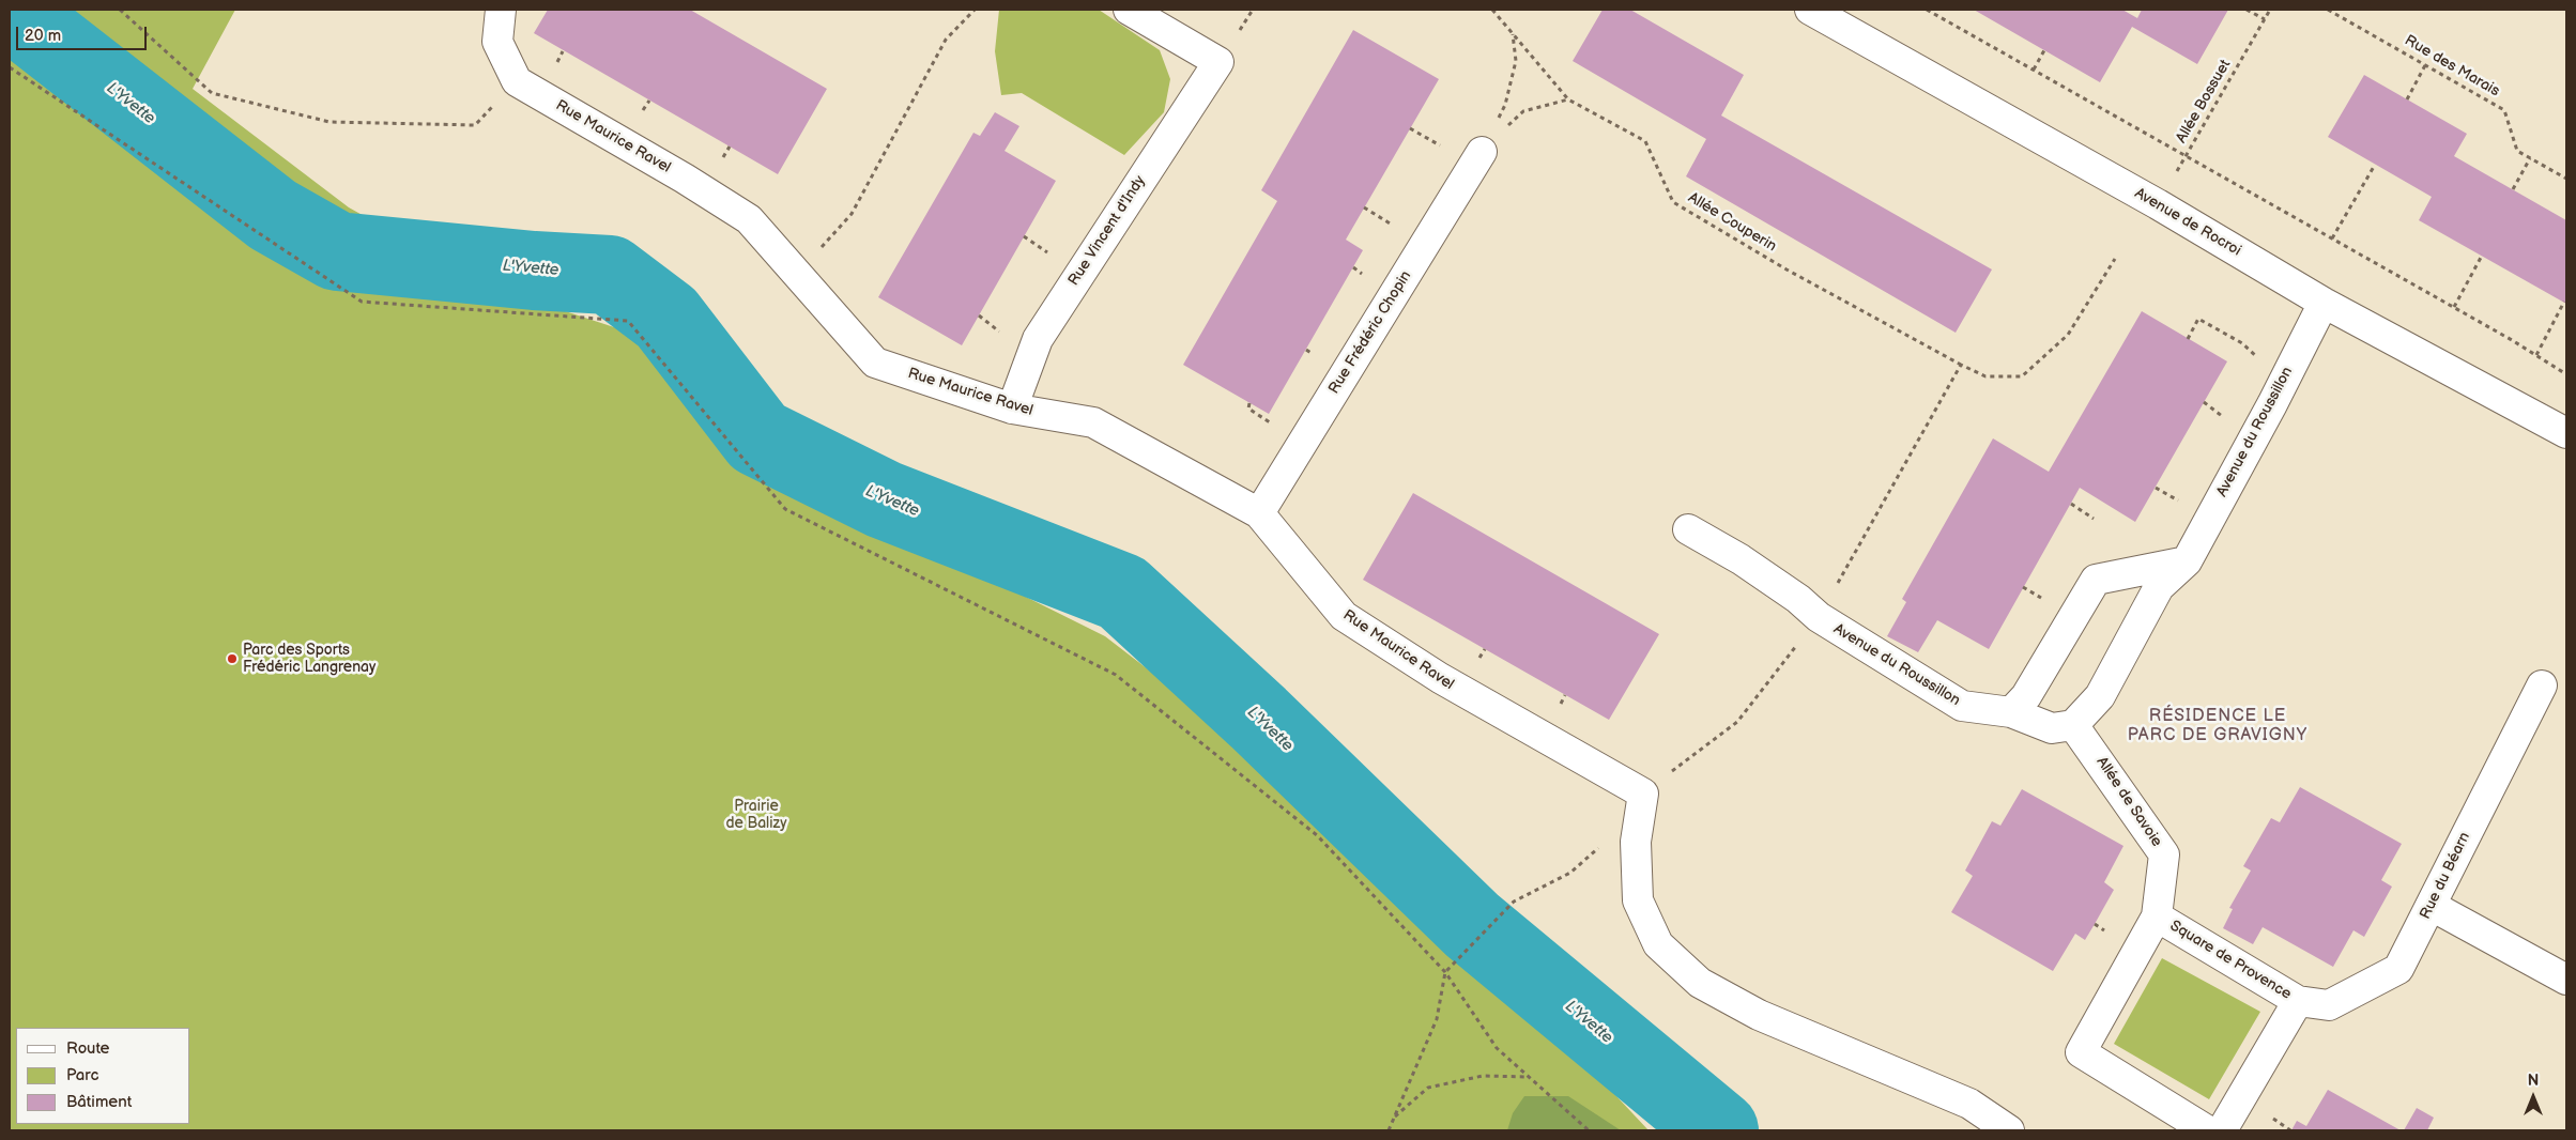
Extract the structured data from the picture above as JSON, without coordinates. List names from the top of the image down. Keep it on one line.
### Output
{"streets":{"street":["Rue Maurice Ravel","Avenue de Rocroi","Rue Vincent d'Indy","Rue Frédéric Chopin","Avenue du Roussillon","Allée de Savoie","Rue du Béarn","Square de Provence"],"path":["Rue des Marais","Allée Bossuet","Allée Couperin"]},"crossings":[["Allée Bossuet","Avenue de Rocroi"],["Rue Maurice Ravel","Rue Vincent d'Indy"],["Rue Maurice Ravel","Rue Frédéric Chopin"],["Avenue de Rocroi","Avenue du Roussillon"],["Avenue du Roussillon","Allée de Savoie"],["Allée de Savoie","Square de Provence"],["Rue du Béarn","Square de Provence"]],"districts":["RÉSIDENCE LE PARC DE GRAVIGNY"],"water":["L'Yvette"],"parks":["Prairie de Balizy"],"places":["Parc des Sports Frédéric Langrenay"],"legend":["Route","Parc","Bâtiment"],"scale_bar":"20 m","north":"top"}
